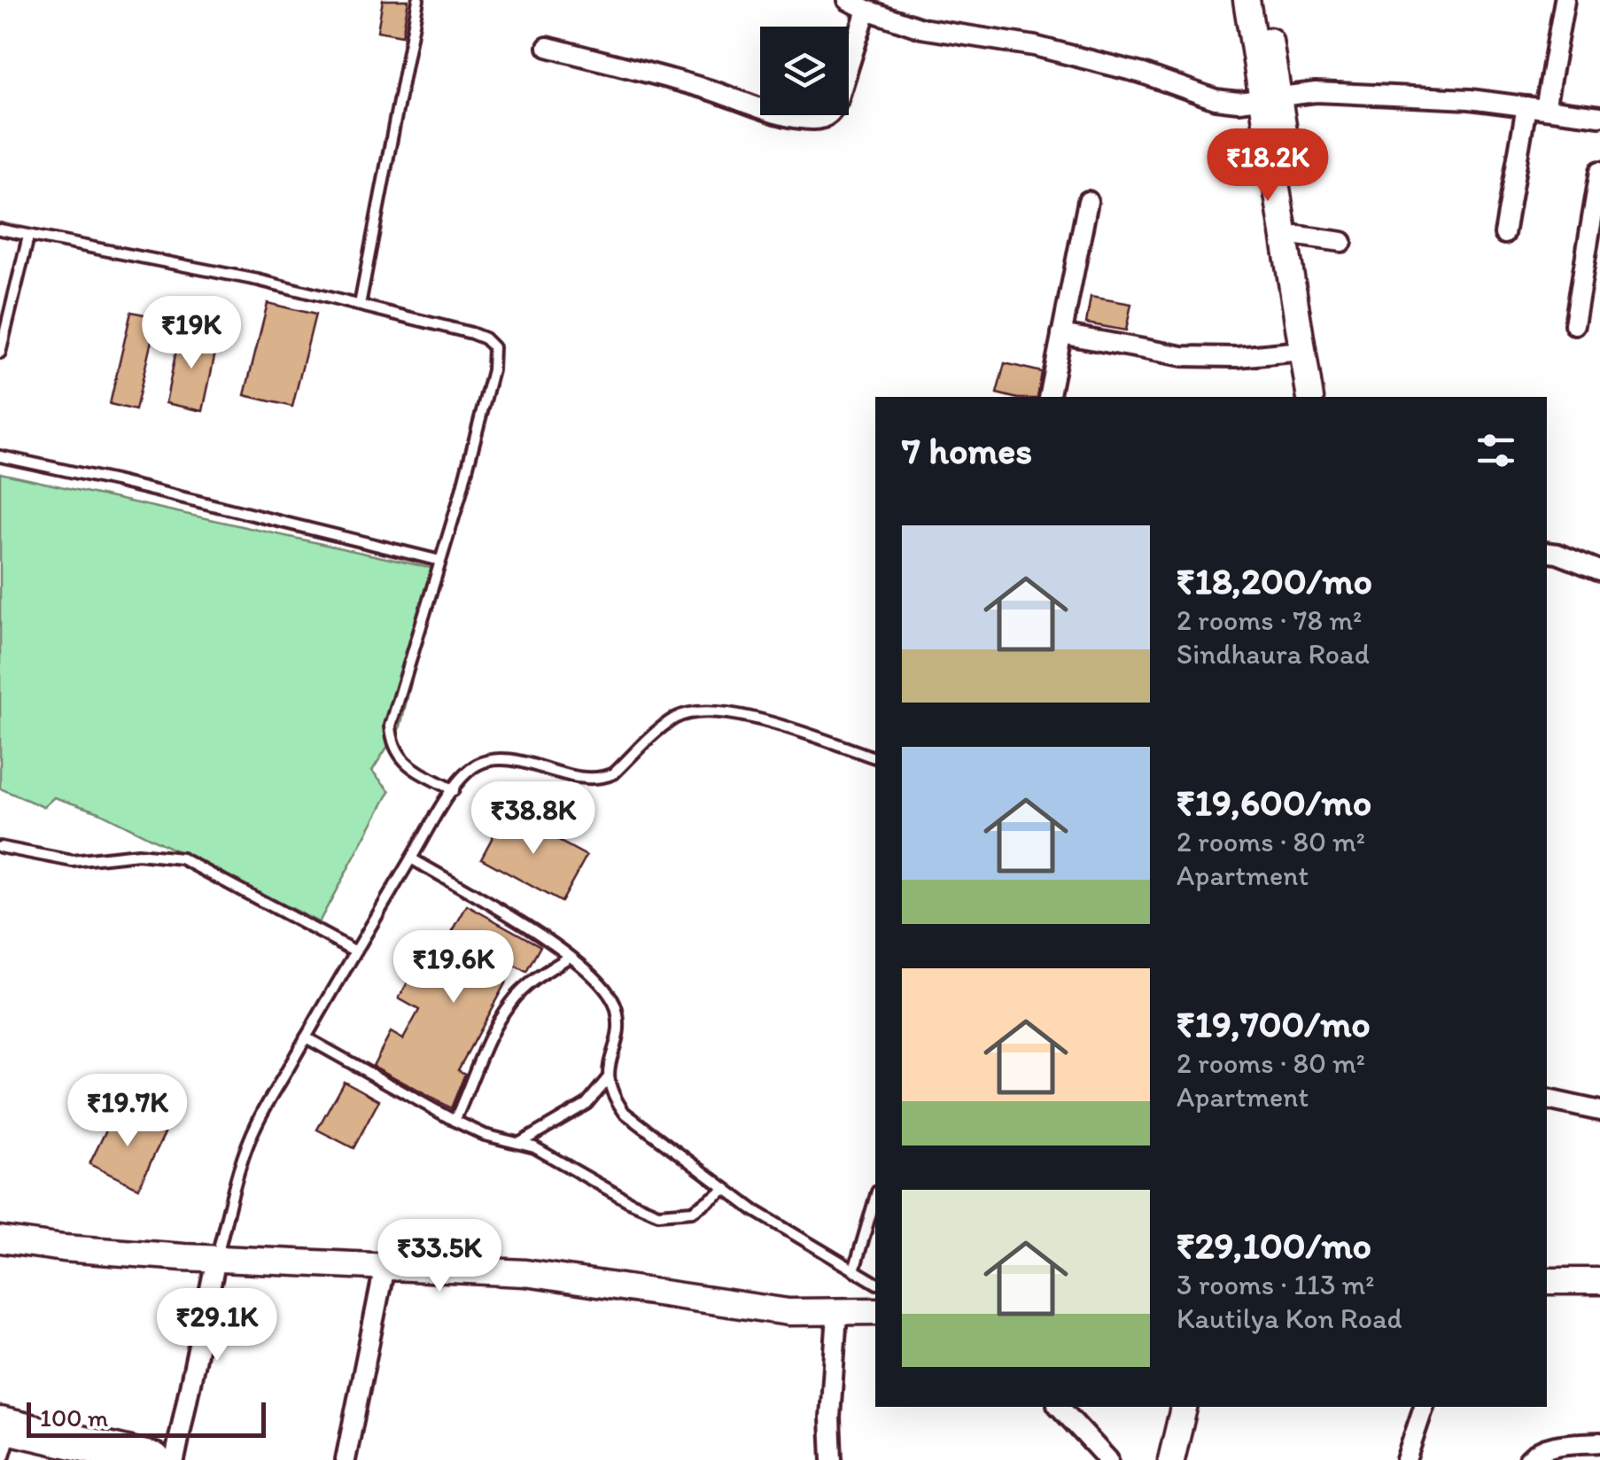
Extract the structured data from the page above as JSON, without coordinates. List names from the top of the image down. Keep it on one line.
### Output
{"scale_bar":"100 m","page":{"price":["₹18.2K","₹19K","₹38.8K","₹19.6K","₹19.7K","₹33.5K","₹29.1K"],"heading":"7 homes","list":[{"name":"₹18,200/mo","note":"2 rooms · 78 m² · Sindhaura Road"},{"name":"₹19,600/mo","note":"2 rooms · 80 m² · Apartment"},{"name":"₹19,700/mo","note":"2 rooms · 80 m² · Apartment"},{"name":"₹29,100/mo","note":"3 rooms · 113 m² · Kautilya Kon Road"}],"scale":"100 m"}}
